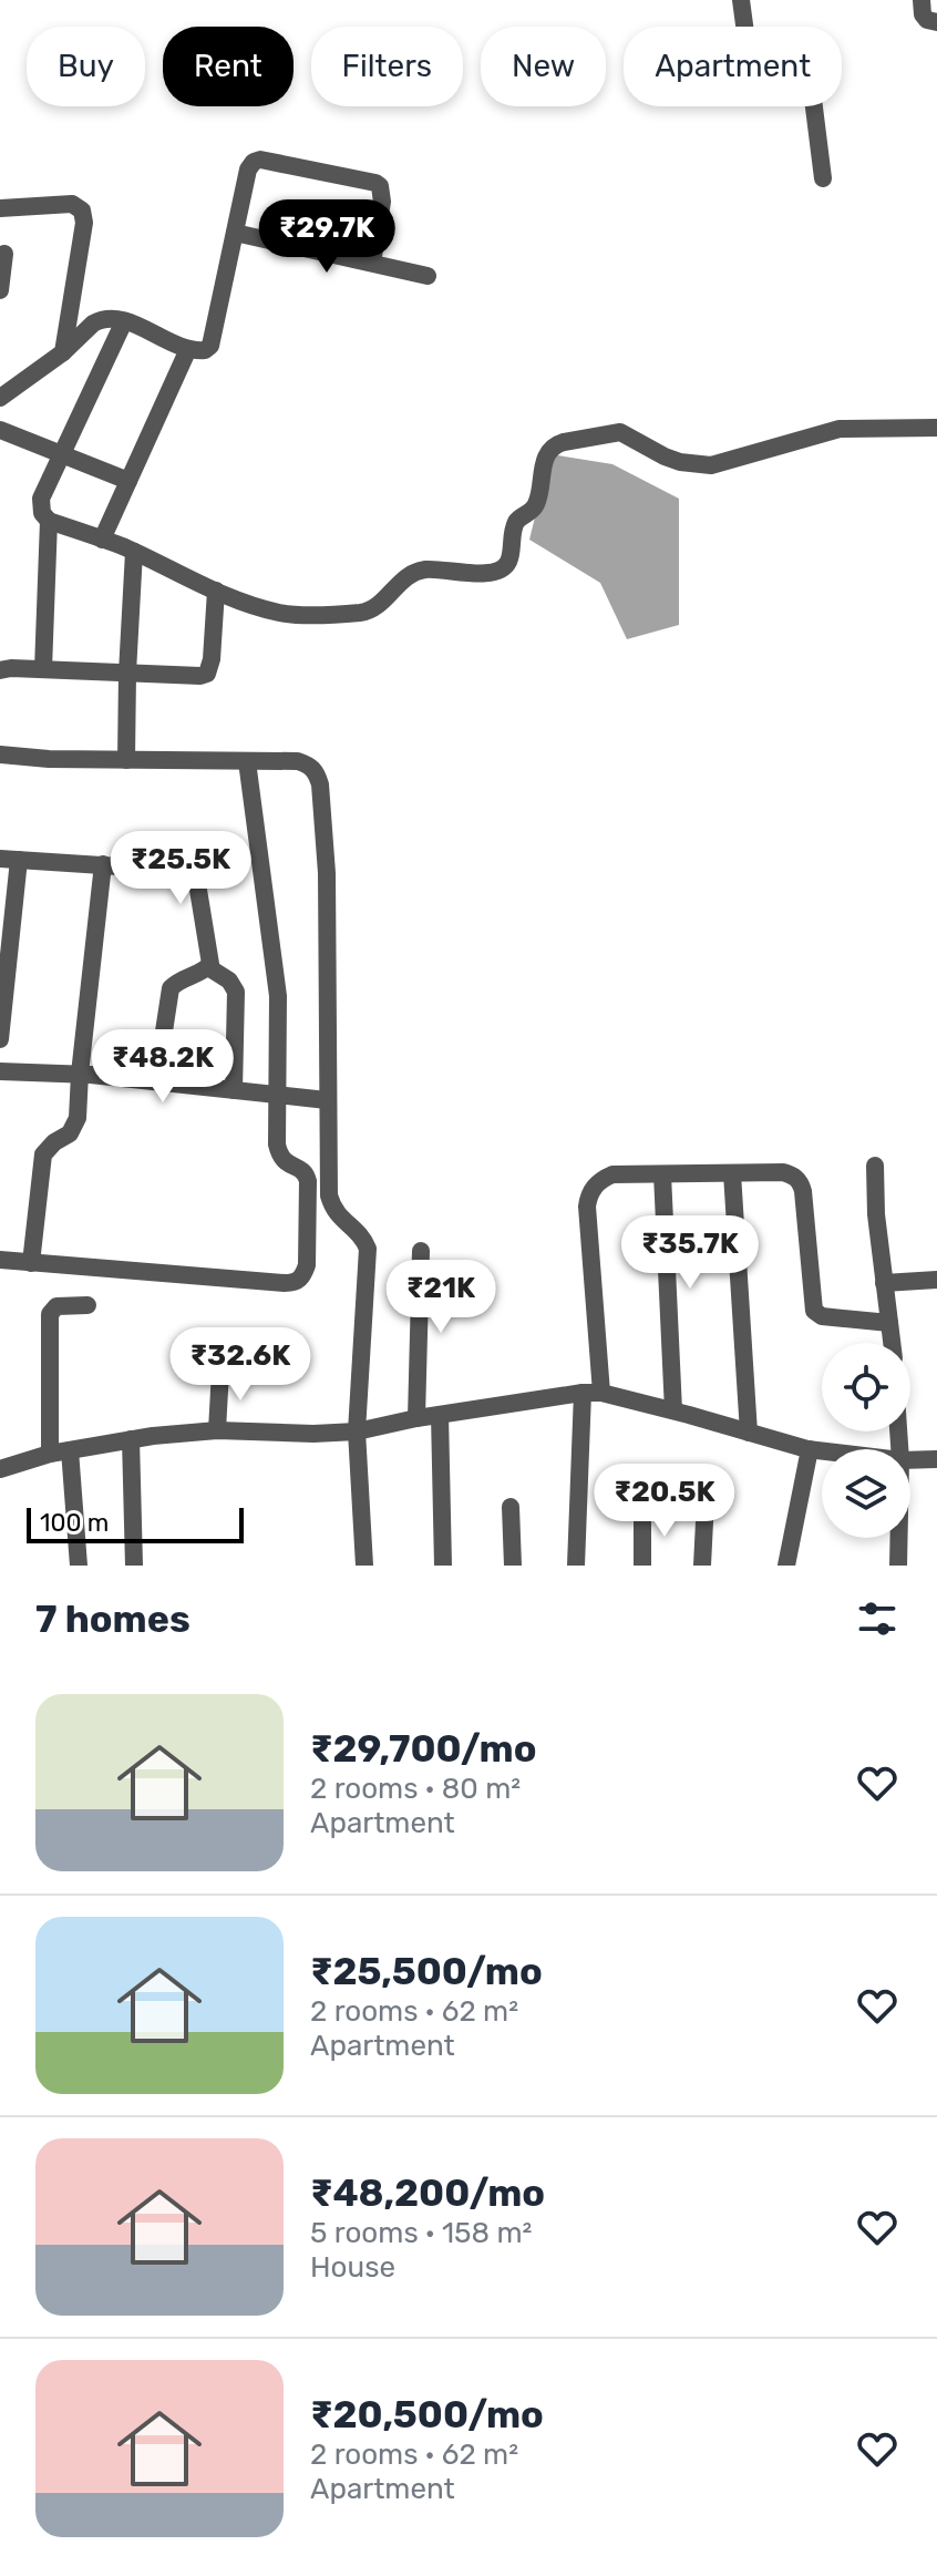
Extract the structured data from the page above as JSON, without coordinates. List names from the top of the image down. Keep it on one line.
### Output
{"scale_bar":"100 m","page":{"chip":["Buy","Rent","Filters","New","Apartment"],"price":["₹29.7K","₹25.5K","₹48.2K","₹35.7K","₹21K","₹32.6K","₹20.5K"],"scale":"100 m","heading":"7 homes","list":[{"name":"₹29,700/mo","note":"2 rooms · 80 m² · Apartment"},{"name":"₹25,500/mo","note":"2 rooms · 62 m² · Apartment"},{"name":"₹48,200/mo","note":"5 rooms · 158 m² · House"},{"name":"₹20,500/mo","note":"2 rooms · 62 m² · Apartment"}]}}
